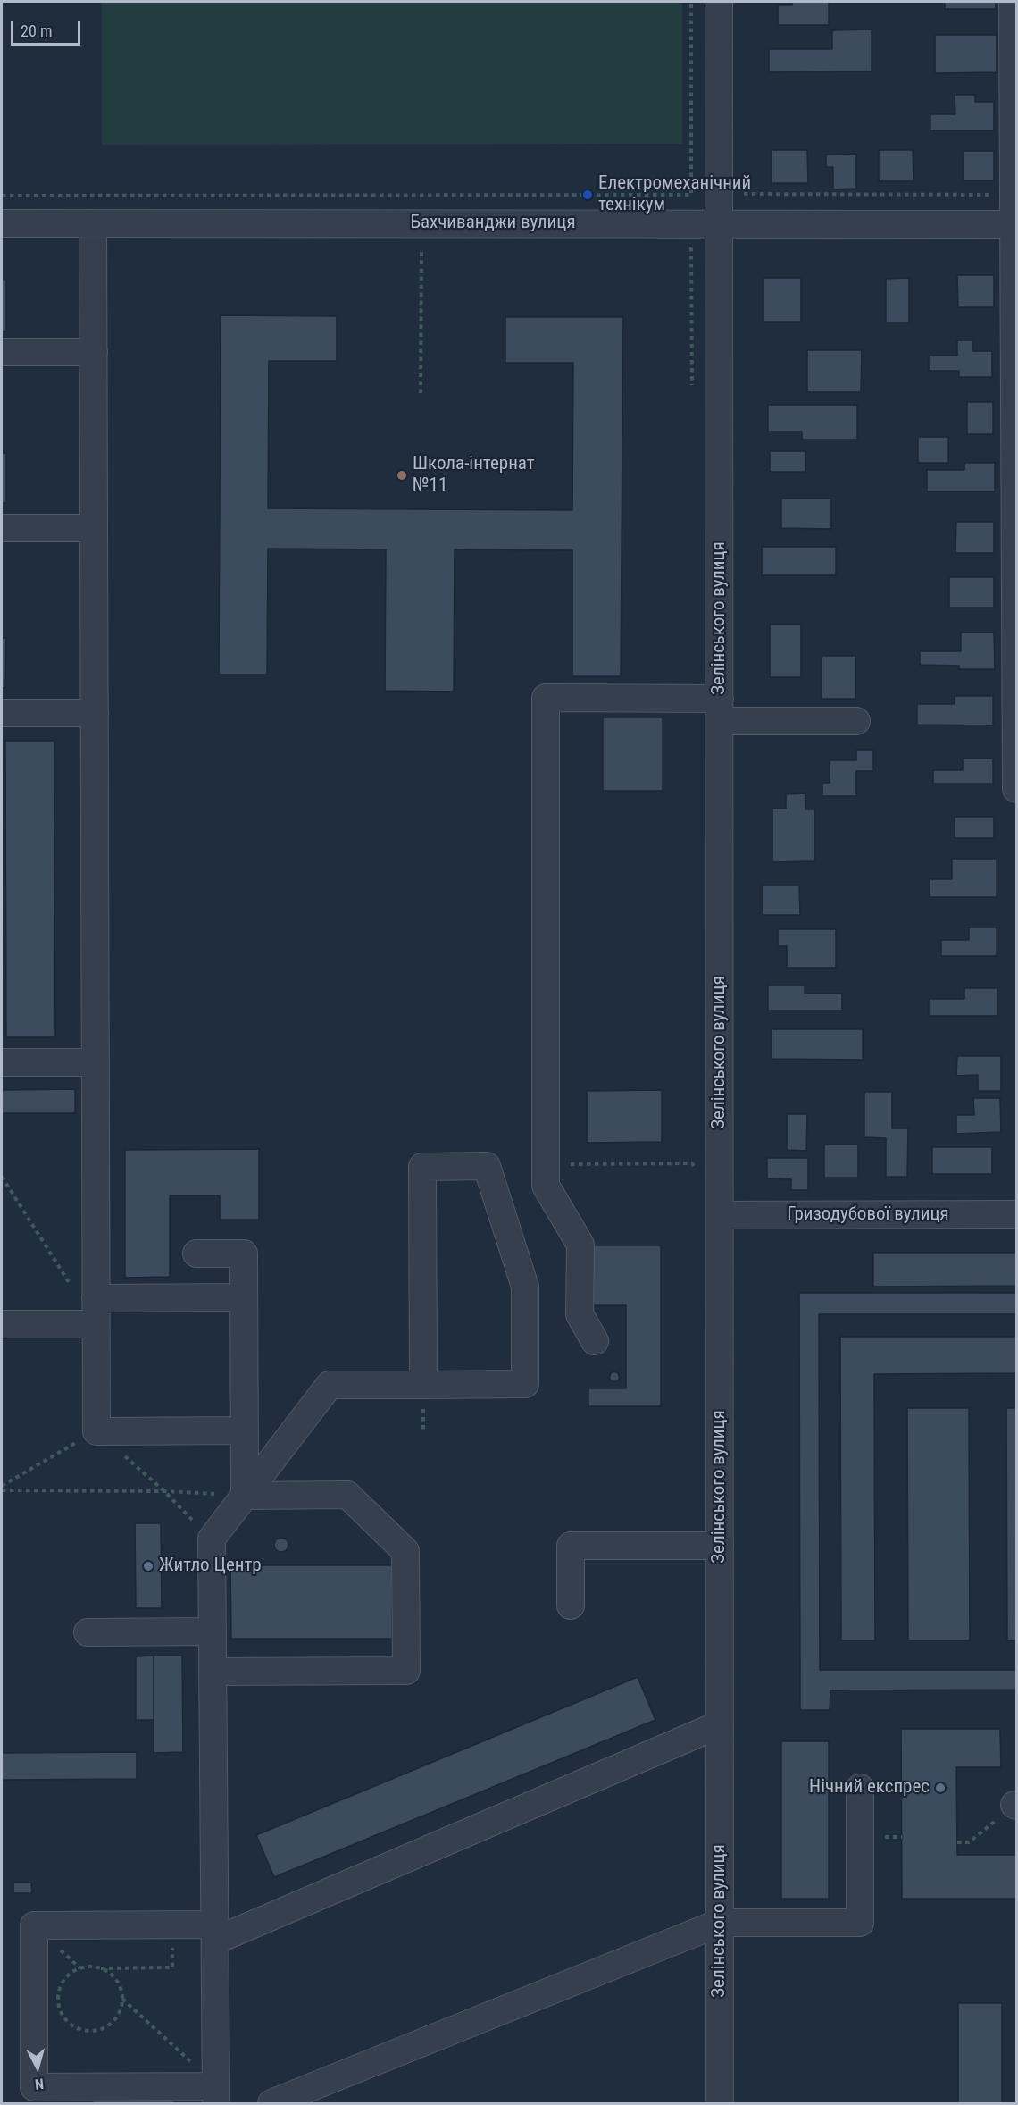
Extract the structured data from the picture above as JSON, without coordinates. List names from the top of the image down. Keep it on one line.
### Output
{"streets":{"street":["Бахчиванджи вулиця","Зелінського вулиця","Гризодубової вулиця"]},"crossings":[["Бахчиванджи вулиця","Зелінського вулиця"],["Зелінського вулиця","Гризодубової вулиця"]],"places":["Електромеханічний технікум","Школа-інтернат №11","Житло Центр","Нічний експрес"],"scale_bar":"20 m","north":"bottom"}
